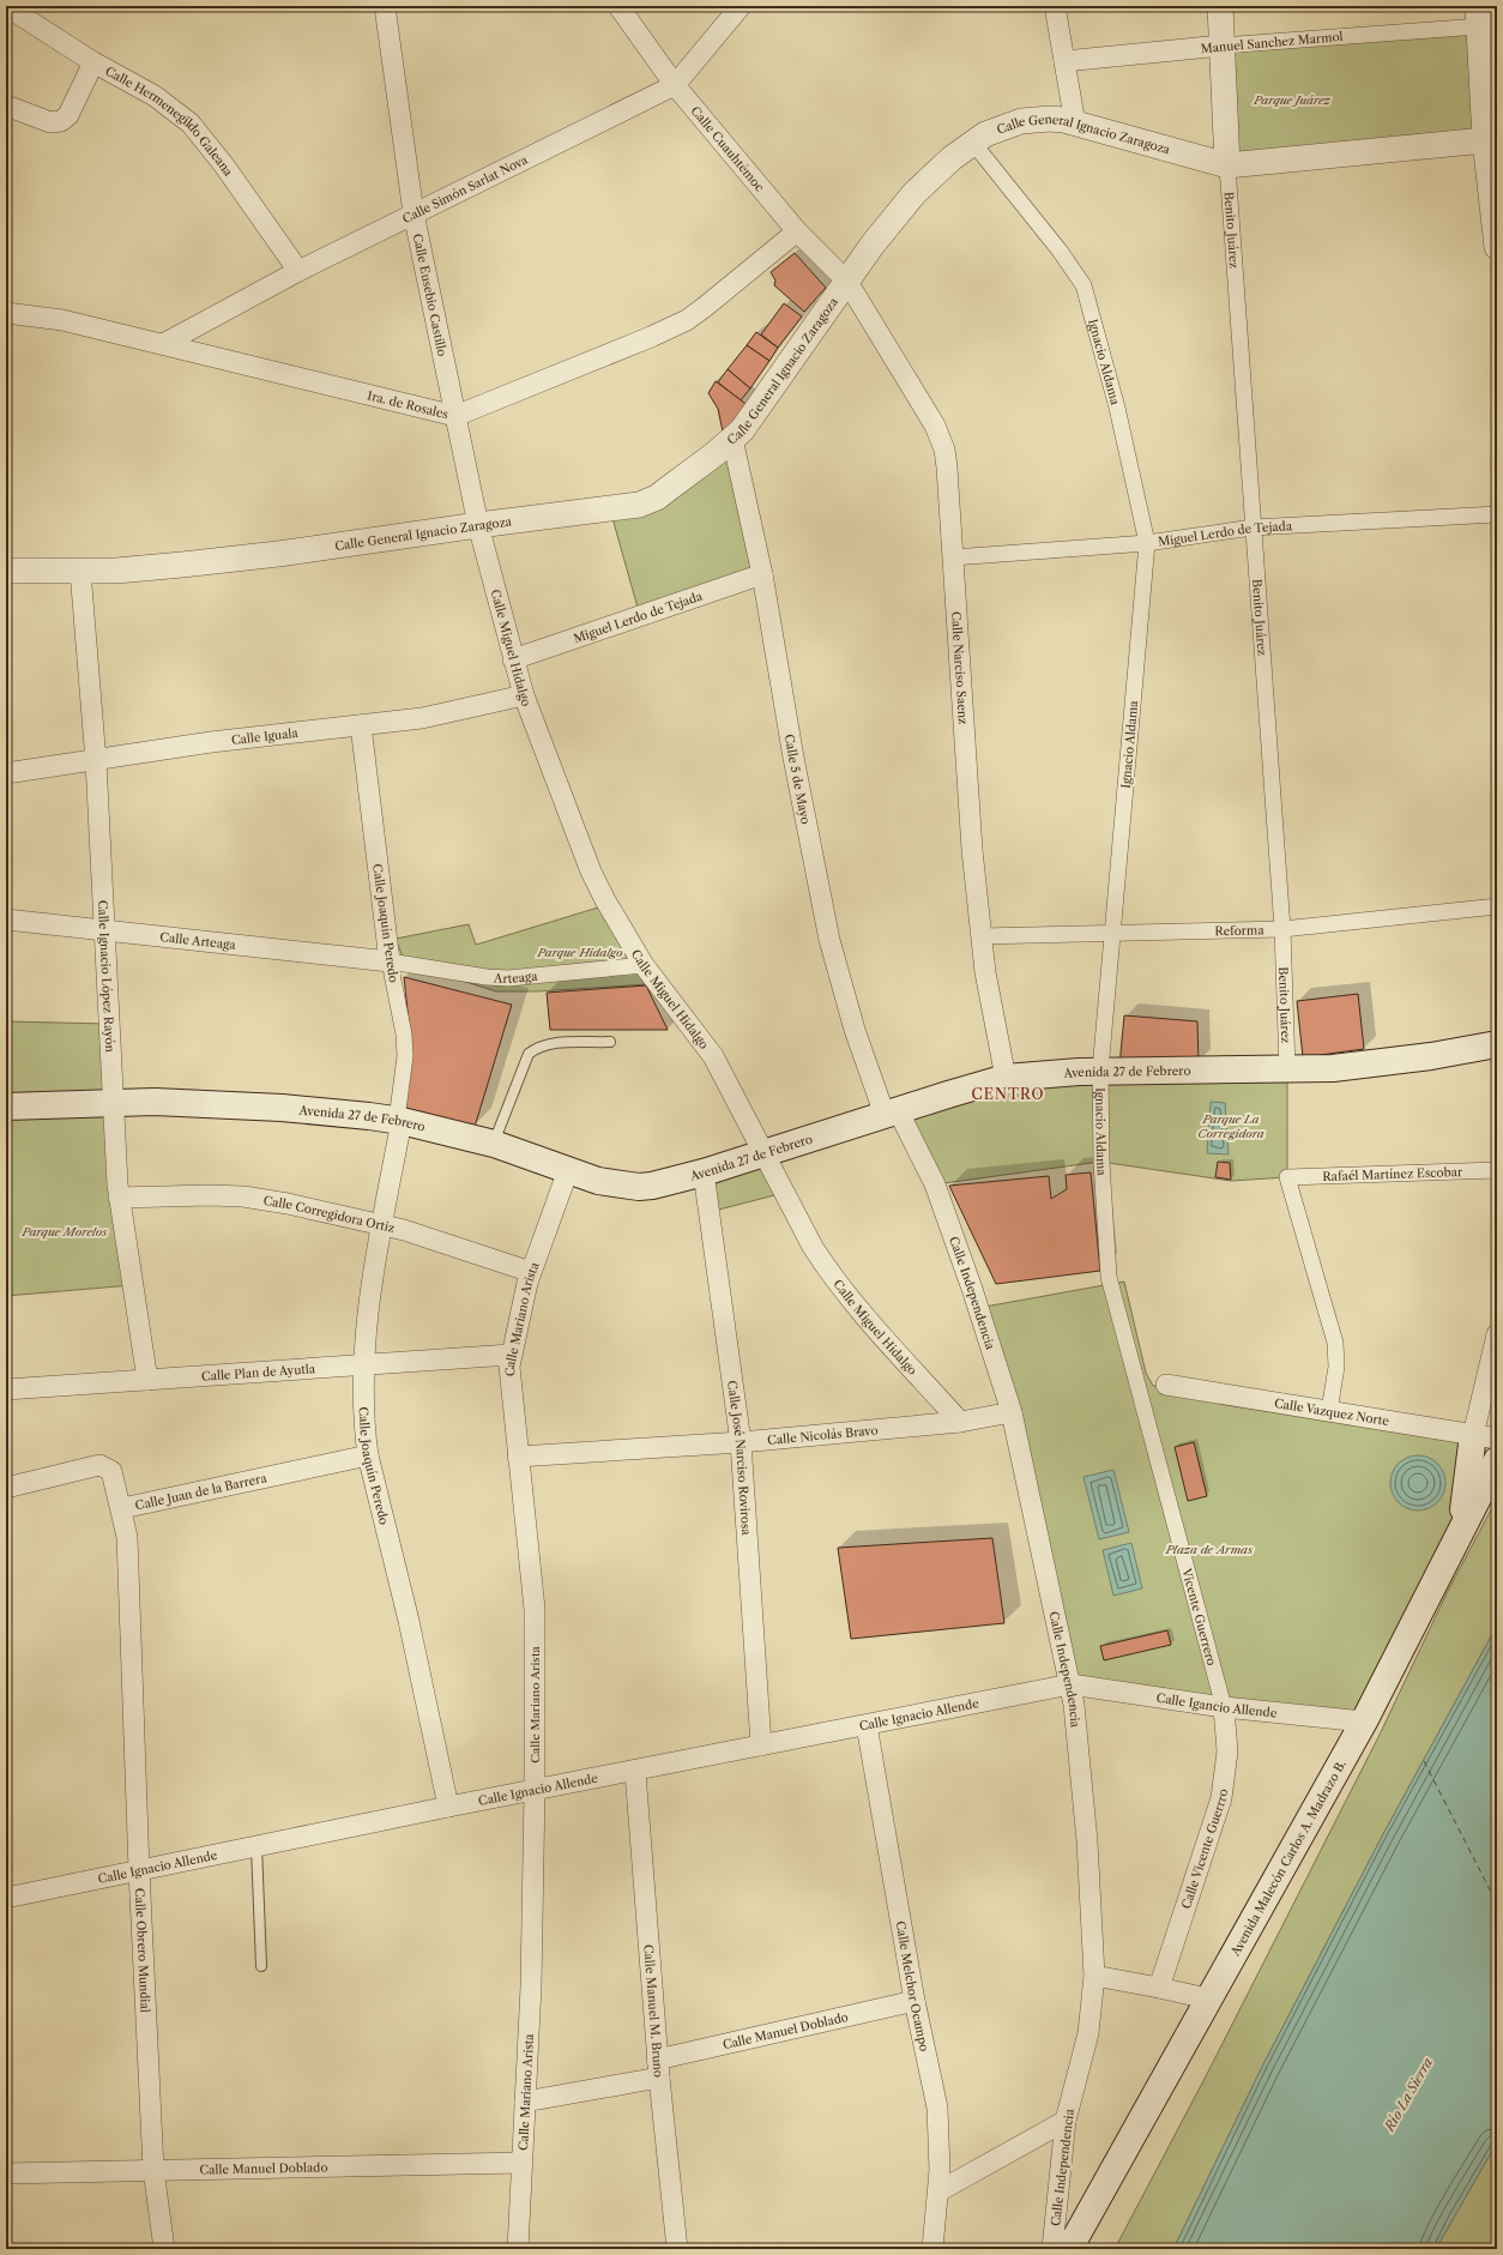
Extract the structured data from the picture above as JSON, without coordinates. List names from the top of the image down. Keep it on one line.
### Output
{"streets":{"main road":["Avenida 27 de Febrero","Avenida Malecón Carlos A. Madrazo B."],"street":["Manuel Sanchez Marmol","Calle Hermenegildo Galeana","Calle General Ignacio Zaragoza","Calle Cuauhtémoc","Calle Simón Sarlat Nova","Benito Juárez","Calle Eusebio Castillo","Ignacio Aldama","1ra. de Rosales","Miguel Lerdo de Tejada","Calle Miguel Hidalgo","Calle Narciso Saenz","Calle Iguala","Calle 5 de Mayo","Calle Joaquín Peredo","Reforma","Calle Arteaga","Calle Ignacio López Rayón","Arteaga","Rafaél Martínez Escobar","Calle Corregidora Ortiz","Calle Independencia","Calle Mariano Arista","Calle Plan de Ayutla","Calle Vazquez Norte","Calle Nicolás Bravo","Calle José Narciso Rovirosa","Calle Juan de la Barrera","Vicente Guerrero","Calle Igancio Allende","Calle Ignacio Allende","Calle Vicente Guerrro","Calle Obrero Mundial","Calle Melchor Ocampo","Calle Manuel M. Bruno","Calle Manuel Doblado"]},"crossings":[["Calle Hermenegildo Galeana","Calle Simón Sarlat Nova"],["Calle General Ignacio Zaragoza","Calle Cuauhtémoc"],["Calle General Ignacio Zaragoza","Benito Juárez"],["Calle General Ignacio Zaragoza","Calle Eusebio Castillo"],["Calle General Ignacio Zaragoza","Ignacio Aldama"],["Calle General Ignacio Zaragoza","Calle Miguel Hidalgo"],["Calle General Ignacio Zaragoza","Calle Narciso Saenz"],["Calle General Ignacio Zaragoza","Calle 5 de Mayo"],["Calle General Ignacio Zaragoza","Calle Ignacio López Rayón"],["Calle Cuauhtémoc","Calle Simón Sarlat Nova"],["Calle Cuauhtémoc","1ra. de Rosales"],["Calle Cuauhtémoc","Calle Narciso Saenz"],["Calle Simón Sarlat Nova","Calle Eusebio Castillo"],["Calle Simón Sarlat Nova","1ra. de Rosales"],["Benito Juárez","Miguel Lerdo de Tejada"],["Benito Juárez","Reforma"],["Benito Juárez","Avenida 27 de Febrero"],["Calle Eusebio Castillo","1ra. de Rosales"],["Calle Eusebio Castillo","Calle Miguel Hidalgo"],["Ignacio Aldama","Miguel Lerdo de Tejada"],["Ignacio Aldama","Reforma"],["Ignacio Aldama","Avenida 27 de Febrero"],["Ignacio Aldama","Vicente Guerrero"],["Miguel Lerdo de Tejada","Calle Miguel Hidalgo"],["Miguel Lerdo de Tejada","Calle Narciso Saenz"],["Miguel Lerdo de Tejada","Calle 5 de Mayo"],["Calle Miguel Hidalgo","Calle Iguala"],["Calle Miguel Hidalgo","Arteaga"],["Calle Miguel Hidalgo","Avenida 27 de Febrero"],["Calle Miguel Hidalgo","Calle Nicolás Bravo"],["Calle Narciso Saenz","Reforma"],["Calle Narciso Saenz","Avenida 27 de Febrero"],["Calle Iguala","Calle Joaquín Peredo"],["Calle Iguala","Calle Ignacio López Rayón"],["Calle 5 de Mayo","Avenida 27 de Febrero"],["Calle 5 de Mayo","Calle Independencia"],["Calle Joaquín Peredo","Calle Arteaga"],["Calle Joaquín Peredo","Arteaga"],["Calle Joaquín Peredo","Avenida 27 de Febrero"],["Calle Joaquín Peredo","Calle Corregidora Ortiz"],["Calle Joaquín Peredo","Calle Plan de Ayutla"],["Calle Joaquín Peredo","Calle Juan de la Barrera"],["Calle Joaquín Peredo","Calle Ignacio Allende"],["Calle Arteaga","Calle Ignacio López Rayón"],["Calle Arteaga","Arteaga"],["Calle Ignacio López Rayón","Avenida 27 de Febrero"],["Calle Ignacio López Rayón","Calle Corregidora Ortiz"],["Calle Ignacio López Rayón","Calle Plan de Ayutla"],["Avenida 27 de Febrero","Calle Independencia"],["Avenida 27 de Febrero","Calle Mariano Arista"],["Avenida 27 de Febrero","Calle José Narciso Rovirosa"],["Rafaél Martínez Escobar","Calle Vazquez Norte"],["Calle Corregidora Ortiz","Calle Mariano Arista"],["Calle Independencia","Calle Nicolás Bravo"],["Calle Independencia","Calle Igancio Allende"],["Calle Independencia","Calle Ignacio Allende"],["Calle Mariano Arista","Calle Plan de Ayutla"],["Calle Mariano Arista","Calle Nicolás Bravo"],["Calle Mariano Arista","Calle Ignacio Allende"],["Calle Mariano Arista","Calle Manuel Doblado"],["Calle Nicolás Bravo","Calle José Narciso Rovirosa"],["Calle José Narciso Rovirosa","Calle Ignacio Allende"],["Calle Juan de la Barrera","Calle Obrero Mundial"],["Vicente Guerrero","Calle Igancio Allende"],["Vicente Guerrero","Calle Vicente Guerrro"],["Calle Igancio Allende","Calle Ignacio Allende"],["Calle Igancio Allende","Calle Vicente Guerrro"],["Calle Igancio Allende","Avenida Malecón Carlos A. Madrazo B."],["Calle Ignacio Allende","Calle Obrero Mundial"],["Calle Ignacio Allende","Calle Melchor Ocampo"],["Calle Ignacio Allende","Calle Manuel M. Bruno"],["Calle Obrero Mundial","Calle Manuel Doblado"],["Calle Melchor Ocampo","Calle Manuel Doblado"],["Calle Manuel M. Bruno","Calle Manuel Doblado"]],"districts":["CENTRO"],"water":["Río La Sierra"],"parks":["Parque Juárez","Parque Hidalgo","Parque La Corregidora","Parque Morelos","Plaza de Armas"]}
